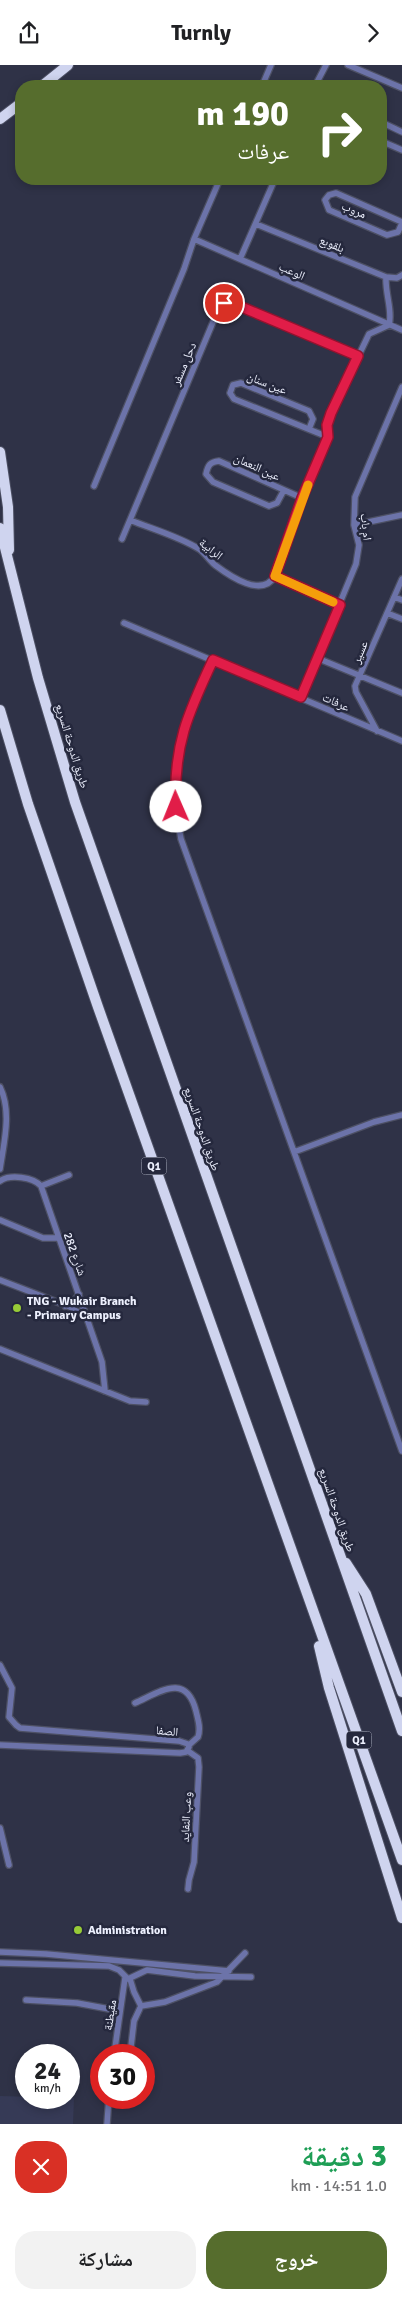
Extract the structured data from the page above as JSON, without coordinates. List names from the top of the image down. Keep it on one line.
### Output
{"streets":{"highway":["طريق الدوحة السريع","Q1"],"street":["مروب","بلقوبع","الوعب","دحل مسفر","عين سنان","عين النعمان","ام باب","الرابية","عسير","عرفات","شارع 282","الصفا","وعب النفايد","مقيطنة"]},"crossings":[["دحل مسفر","الرابية"],["ام باب","عرفات"],["عسير","عرفات"],["الصفا","وعب النفايد"]],"places":["TNG - Wukair Branch - Primary Campus","Administration"],"page":{"header":"Turnly","turn":["190 m","عرفات"],"speed":"24 km/h","limit":"30","heading":["3 دقيقة","1.0 km · 14:51"],"buttons":["خروج","مشاركة"]}}
